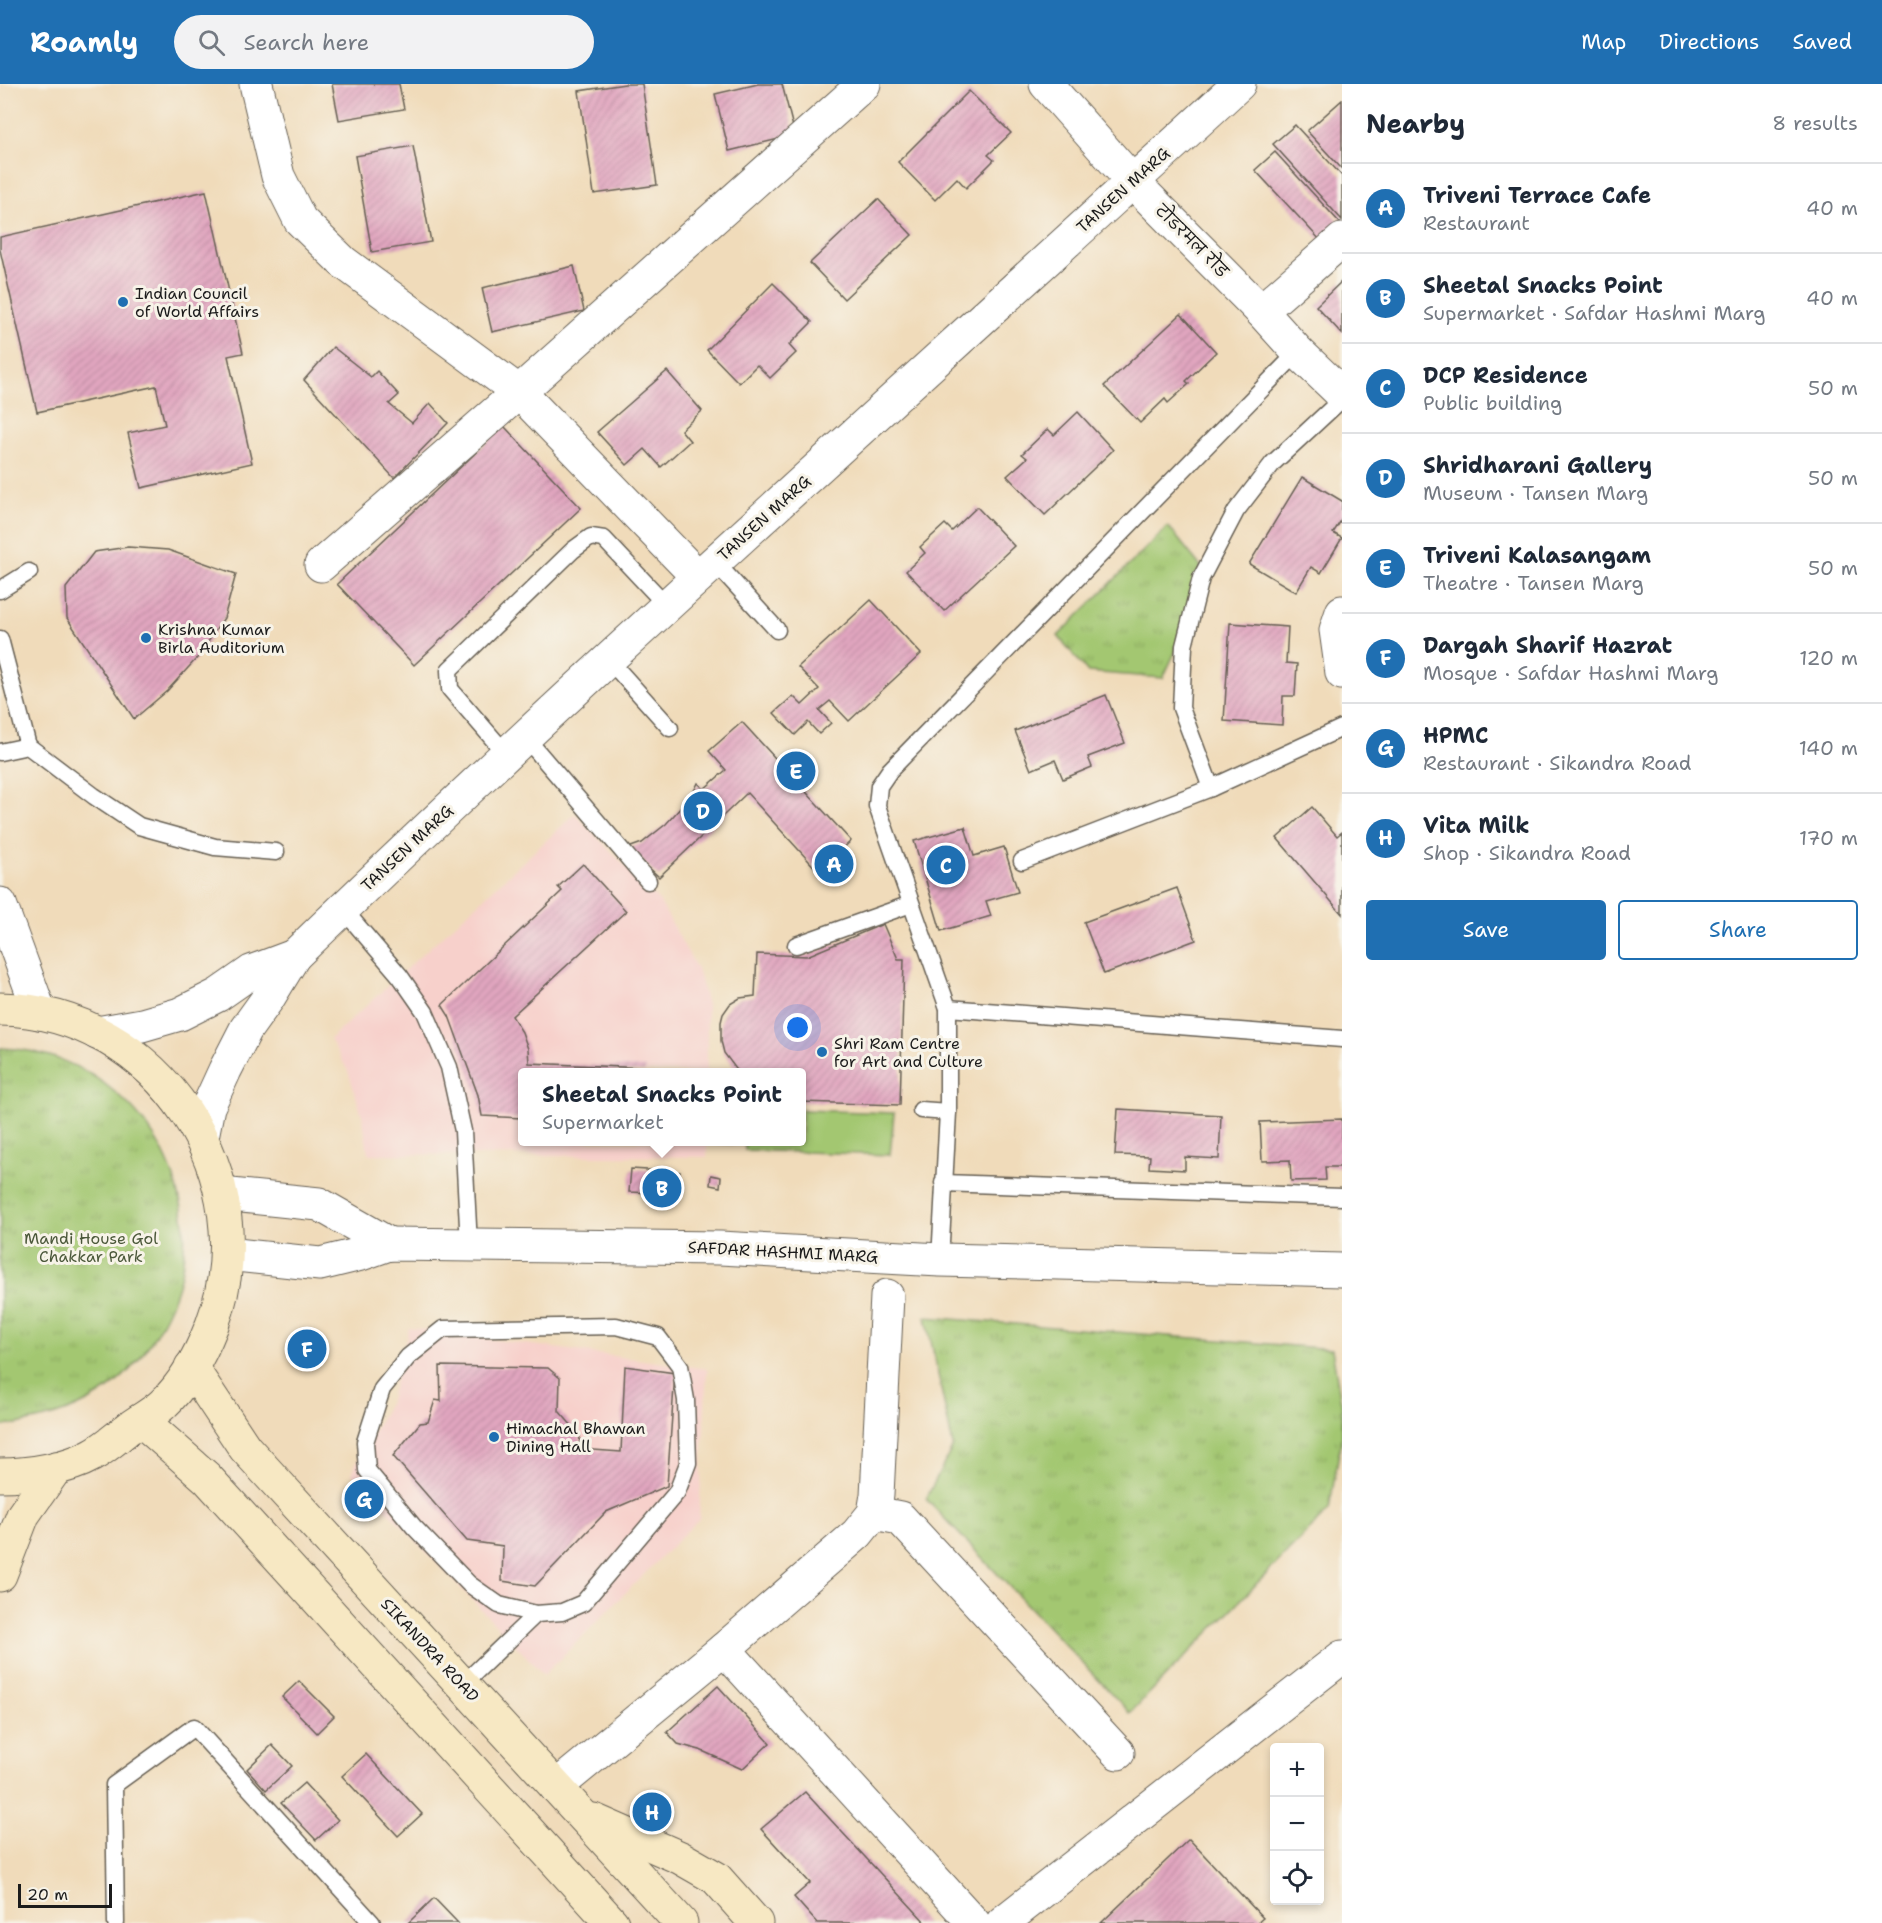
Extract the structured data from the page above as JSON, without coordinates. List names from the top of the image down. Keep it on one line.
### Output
{"streets":{"main road":["SIKANDRA ROAD"],"street":["TANSEN MARG","टोडरमल रोड","SAFDAR HASHMI MARG"]},"crossings":[["TANSEN MARG","टोडरमल रोड"]],"parks":["Mandi House Gol Chakkar Park"],"places":["Indian Council of World Affairs","Krishna Kumar Birla Auditorium","Shri Ram Centre for Art and Culture","Himachal Bhawan Dining Hall"],"scale_bar":"20 m","page":{"header":"Roamly","search":"Search here","nav":["Map","Directions","Saved"],"heading":["Nearby","8 results"],"list":[{"mark":"A","name":"Triveni Terrace Cafe","note":"Restaurant","value":"40 m"},{"mark":"B","name":"Sheetal Snacks Point","note":"Supermarket · Safdar Hashmi Marg","value":"40 m"},{"mark":"C","name":"DCP Residence","note":"Public building","value":"50 m"},{"mark":"D","name":"Shridharani Gallery","note":"Museum · Tansen Marg","value":"50 m"},{"mark":"E","name":"Triveni Kalasangam","note":"Theatre · Tansen Marg","value":"50 m"},{"mark":"F","name":"Dargah Sharif Hazrat","note":"Mosque · Safdar Hashmi Marg","value":"120 m"},{"mark":"G","name":"HPMC","note":"Restaurant · Sikandra Road","value":"140 m"},{"mark":"H","name":"Vita Milk","note":"Shop · Sikandra Road","value":"170 m"}],"pins":["E","D","A","C","B","F","G","H"],"buttons":["Save","Share"],"popup":["Sheetal Snacks Point","Supermarket"],"map_buttons":["+","−"],"scale":"20 m"}}
